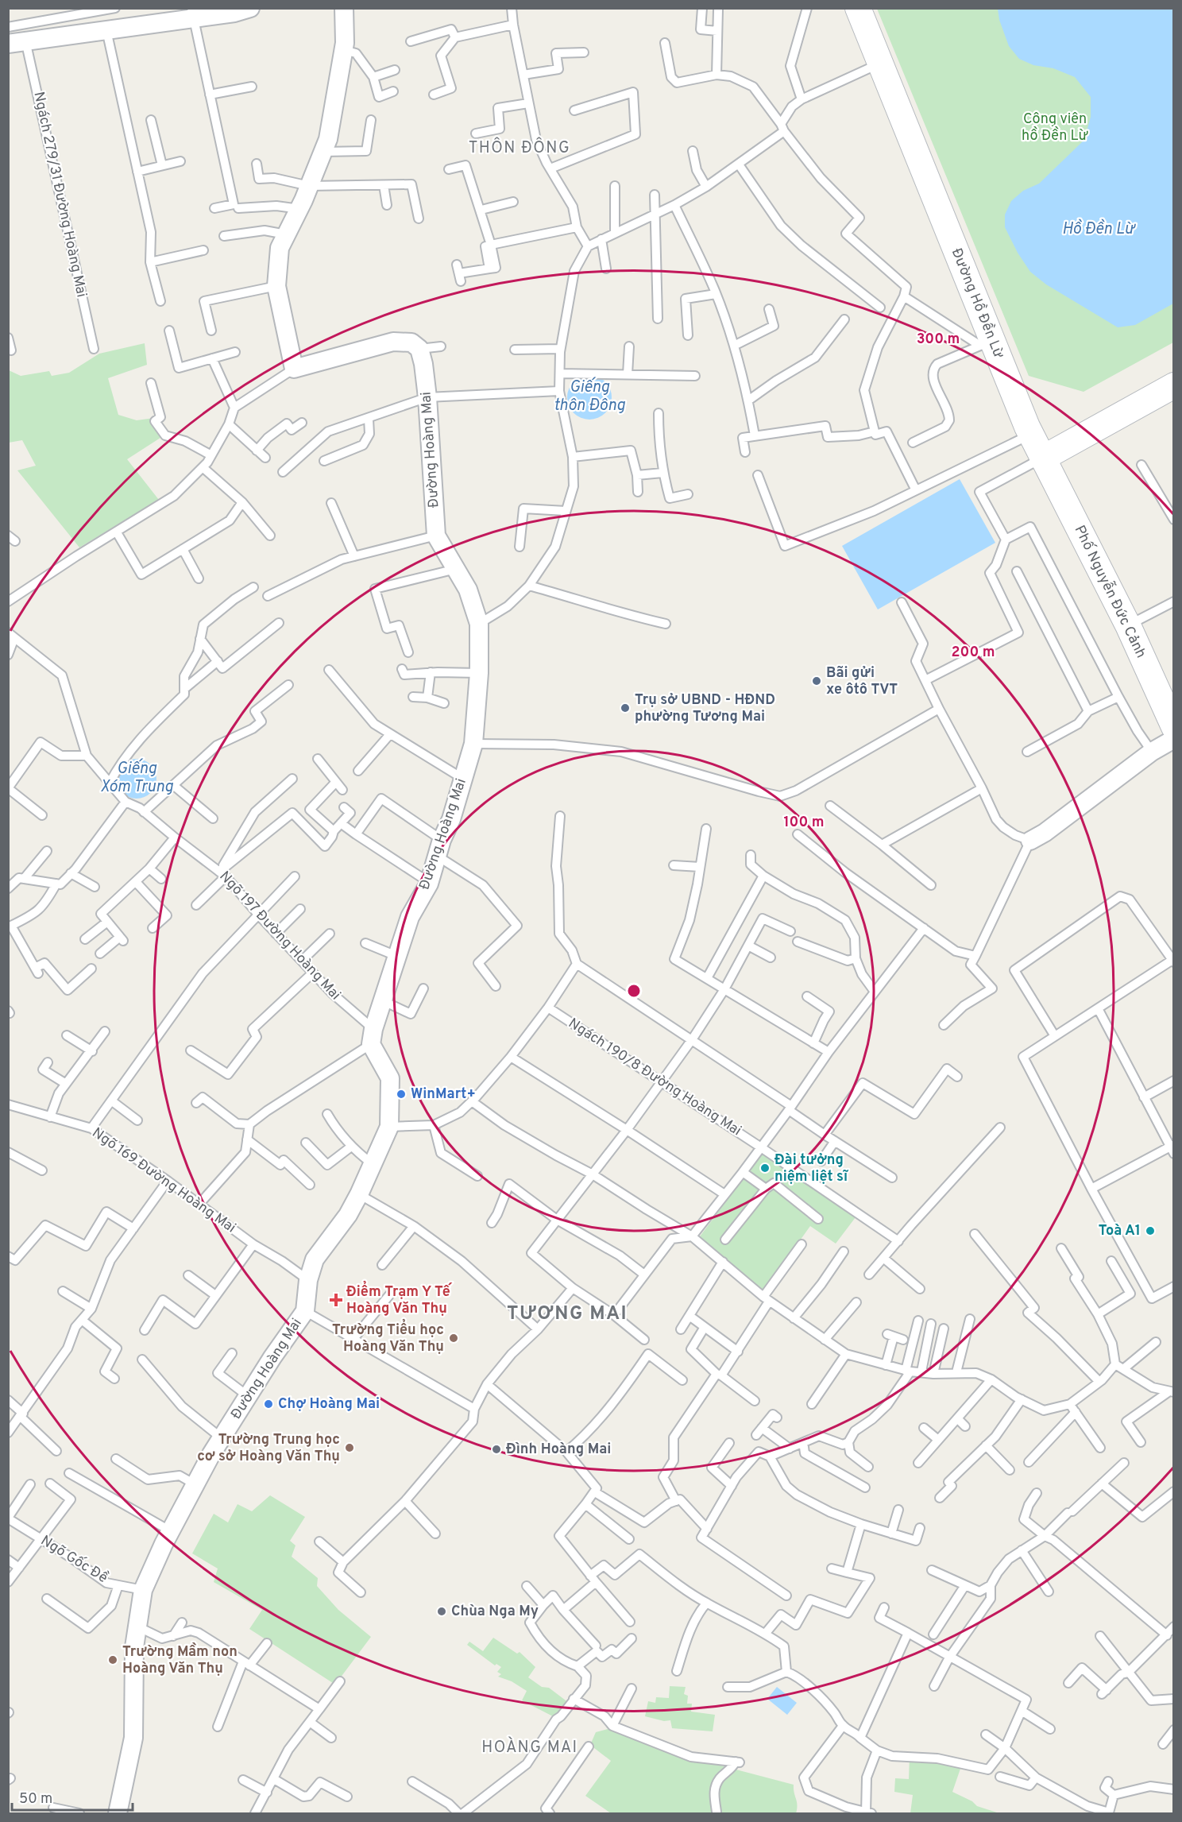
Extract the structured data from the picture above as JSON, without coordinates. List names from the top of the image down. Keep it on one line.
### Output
{"streets":{"street":["Đường Hồ Đền Lừ","Đường Hoàng Mai","Phố Nguyễn Đức Cảnh"],"lane":["Ngách 279/31 Đường Hoàng Mai","Ngõ 197 Đường Hoàng Mai","Ngách 190/8 Đường Hoàng Mai","Ngõ 169 Đường Hoàng Mai","Ngõ Gốc Đề"]},"crossings":[["Đường Hồ Đền Lừ","Phố Nguyễn Đức Cảnh"],["Đường Hoàng Mai","Ngõ 197 Đường Hoàng Mai"],["Đường Hoàng Mai","Ngõ 169 Đường Hoàng Mai"],["Đường Hoàng Mai","Ngõ Gốc Đề"]],"districts":["THÔN ĐÔNG","TƯƠNG MAI","HOÀNG MAI"],"water":["Hồ Đền Lừ","Giếng thôn Đông","Giếng Xóm Trung"],"parks":["Công viên hồ Đền Lừ"],"places":{"other":["Bãi gửi xe ôtô TVT","Trụ sở UBND - HĐND phường Tương Mai","WinMart+","Đài tưởng niệm liệt sĩ","Toà A1","Trường Tiểu học Hoàng Văn Thụ","Chợ Hoàng Mai","Trường Trung học cơ sở Hoàng Văn Thụ","Đình Hoàng Mai","Chùa Nga My","Trường Mầm non Hoàng Văn Thụ"],"health":["Điểm Trạm Y Tế Hoàng Văn Thụ"]},"scale_bar":"50 m","rings":["300 m","200 m","100 m"]}
